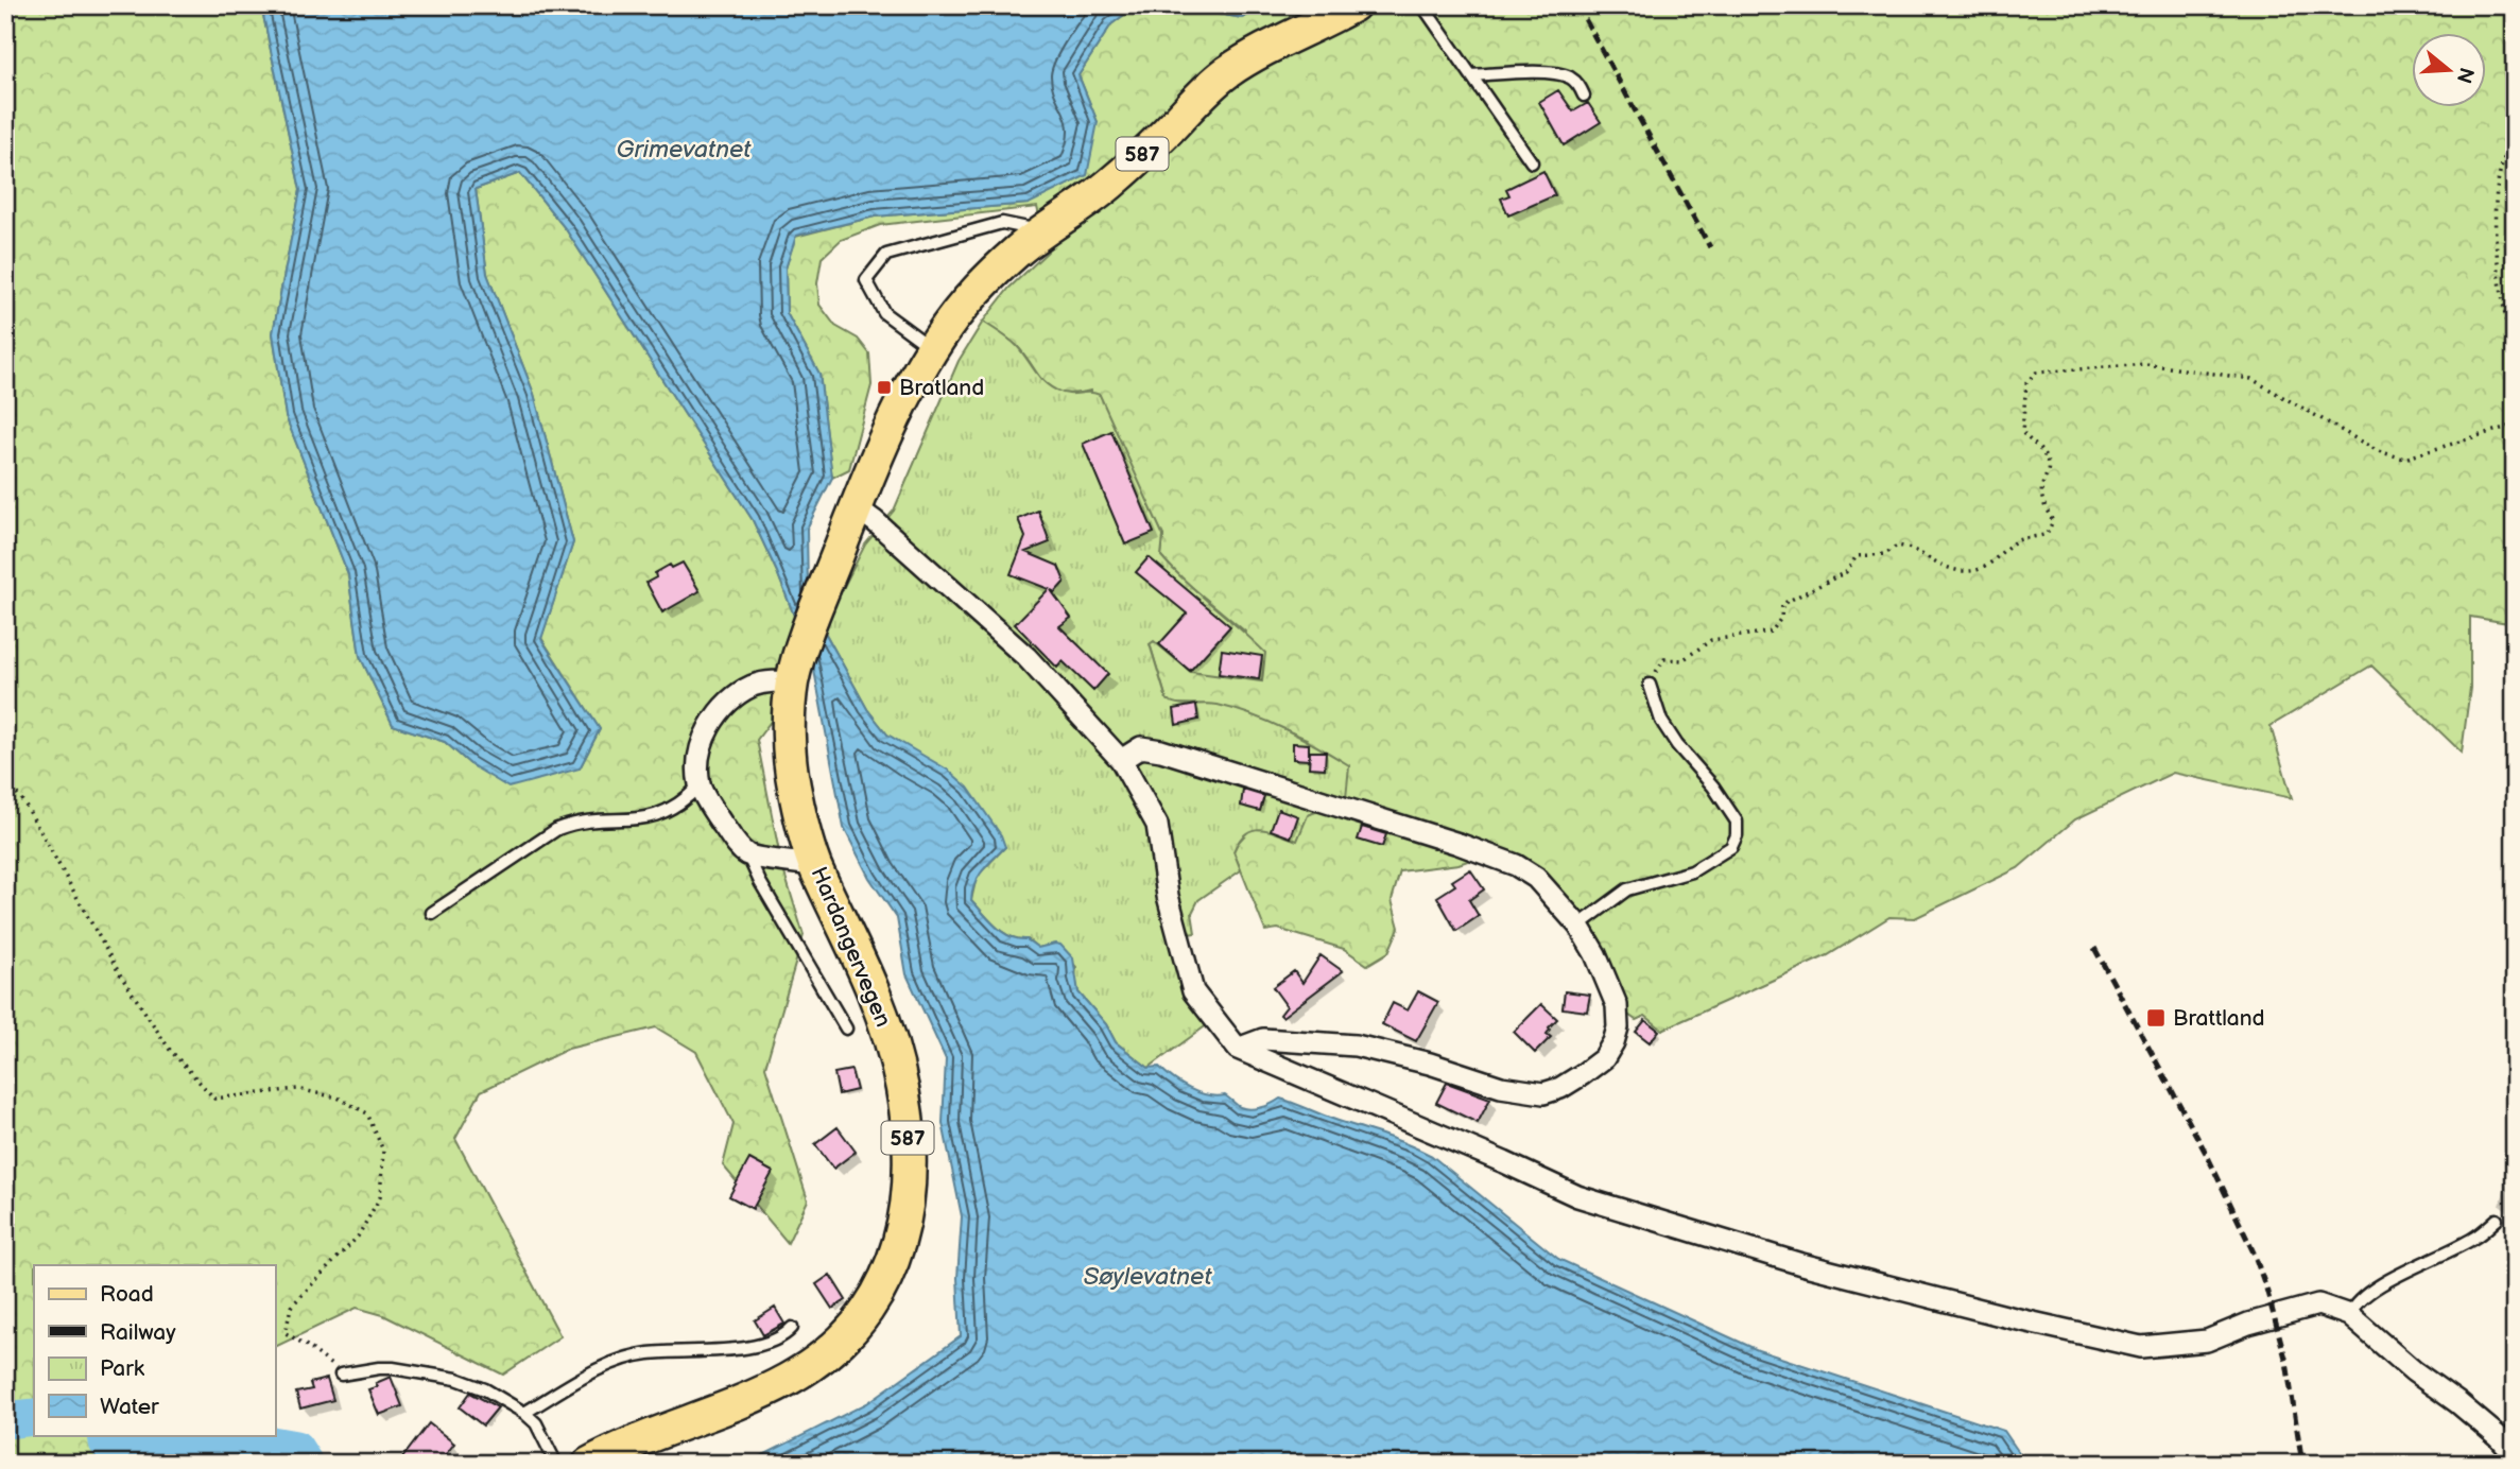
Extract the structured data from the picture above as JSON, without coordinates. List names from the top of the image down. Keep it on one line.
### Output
{"streets":{"main road":["587","Hardangervegen"]},"crossings":[["587","Hardangervegen"]],"water":["Grimevatnet","Søylevatnet"],"places":{"transit":["Bratland","Brattland"]},"legend":["Road","Railway","Park","Water"],"north":"right"}
